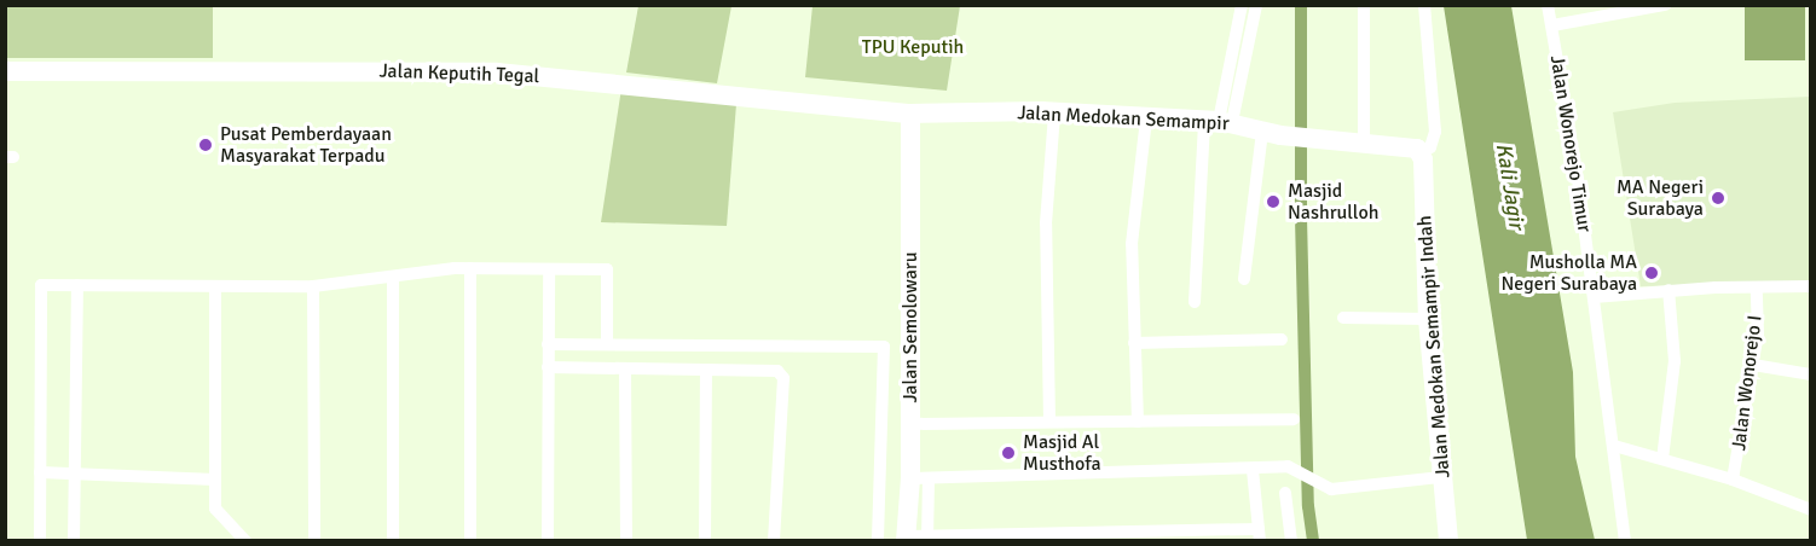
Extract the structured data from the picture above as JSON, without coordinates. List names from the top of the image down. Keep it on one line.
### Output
{"streets":{"main road":["Jalan Keputih Tegal","Jalan Medokan Semampir","Jalan Semolowaru","Jalan Medokan Semampir Indah"],"street":["Jalan Wonorejo Timur","Jalan Wonorejo I"]},"crossings":[["Jalan Keputih Tegal","Jalan Medokan Semampir"],["Jalan Keputih Tegal","Jalan Semolowaru"],["Jalan Medokan Semampir","Jalan Semolowaru"],["Jalan Medokan Semampir","Jalan Medokan Semampir Indah"],["Jalan Wonorejo Timur","Jalan Wonorejo I"]],"water":["Kali Jagir"],"parks":["TPU Keputih"],"places":["Pusat Pemberdayaan Masyarakat Terpadu","MA Negeri Surabaya","Masjid Nashrulloh","Musholla MA Negeri Surabaya","Masjid Al Musthofa"]}
